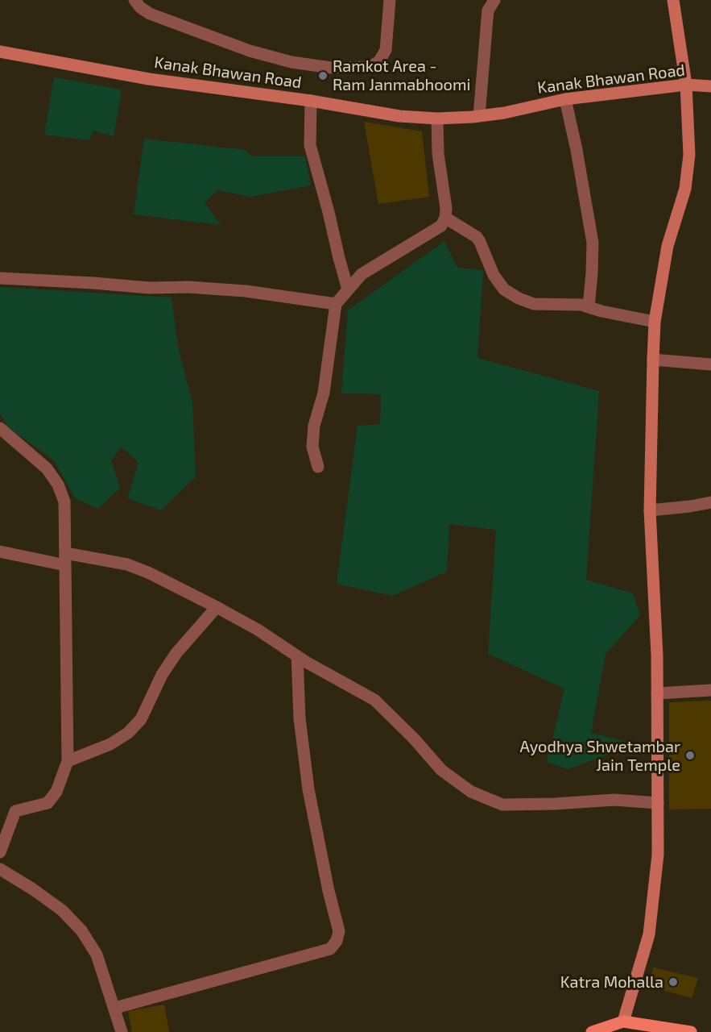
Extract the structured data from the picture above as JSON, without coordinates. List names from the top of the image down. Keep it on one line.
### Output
{"streets":{"street":["Kanak Bhawan Road"]},"places":["Ramkot Area - Ram Janmabhoomi","Ayodhya Shwetambar Jain Temple","Katra Mohalla"]}
